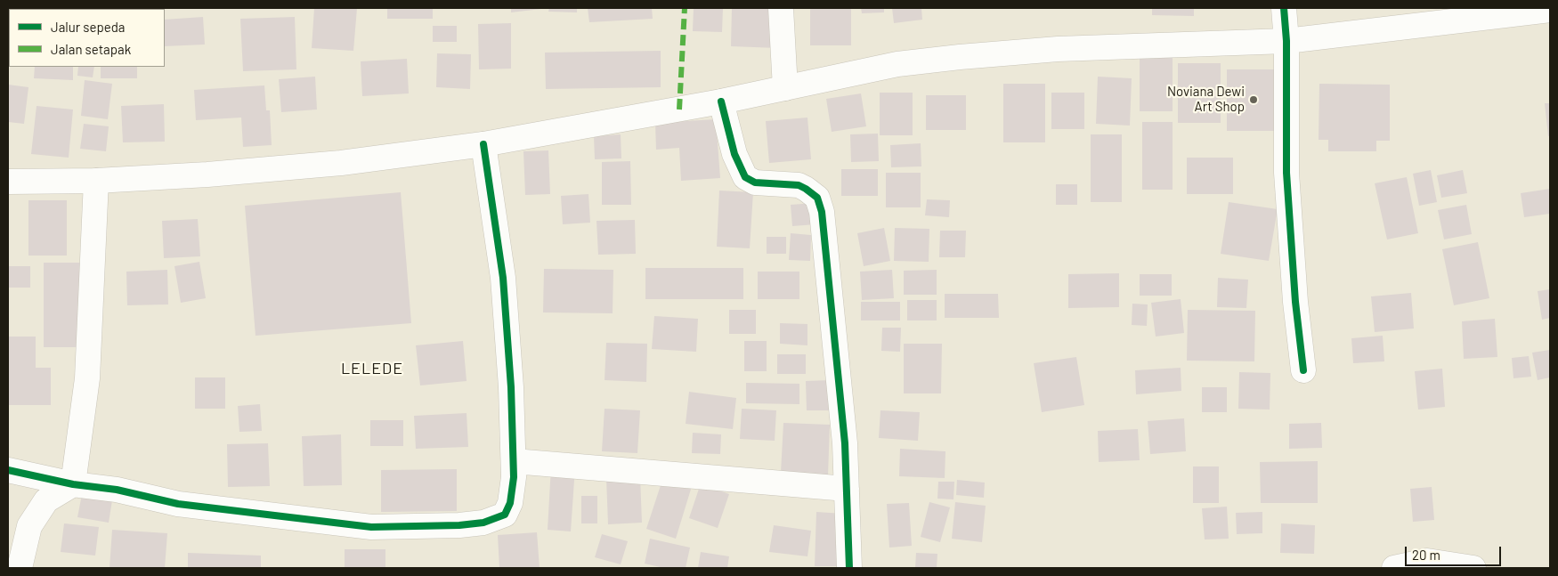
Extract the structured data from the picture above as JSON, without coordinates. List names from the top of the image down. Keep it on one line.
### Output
{"districts":["LELEDE"],"places":["Noviana Dewi Art Shop"],"legend":["Jalur sepeda","Jalan setapak"],"scale_bar":"20 m"}
